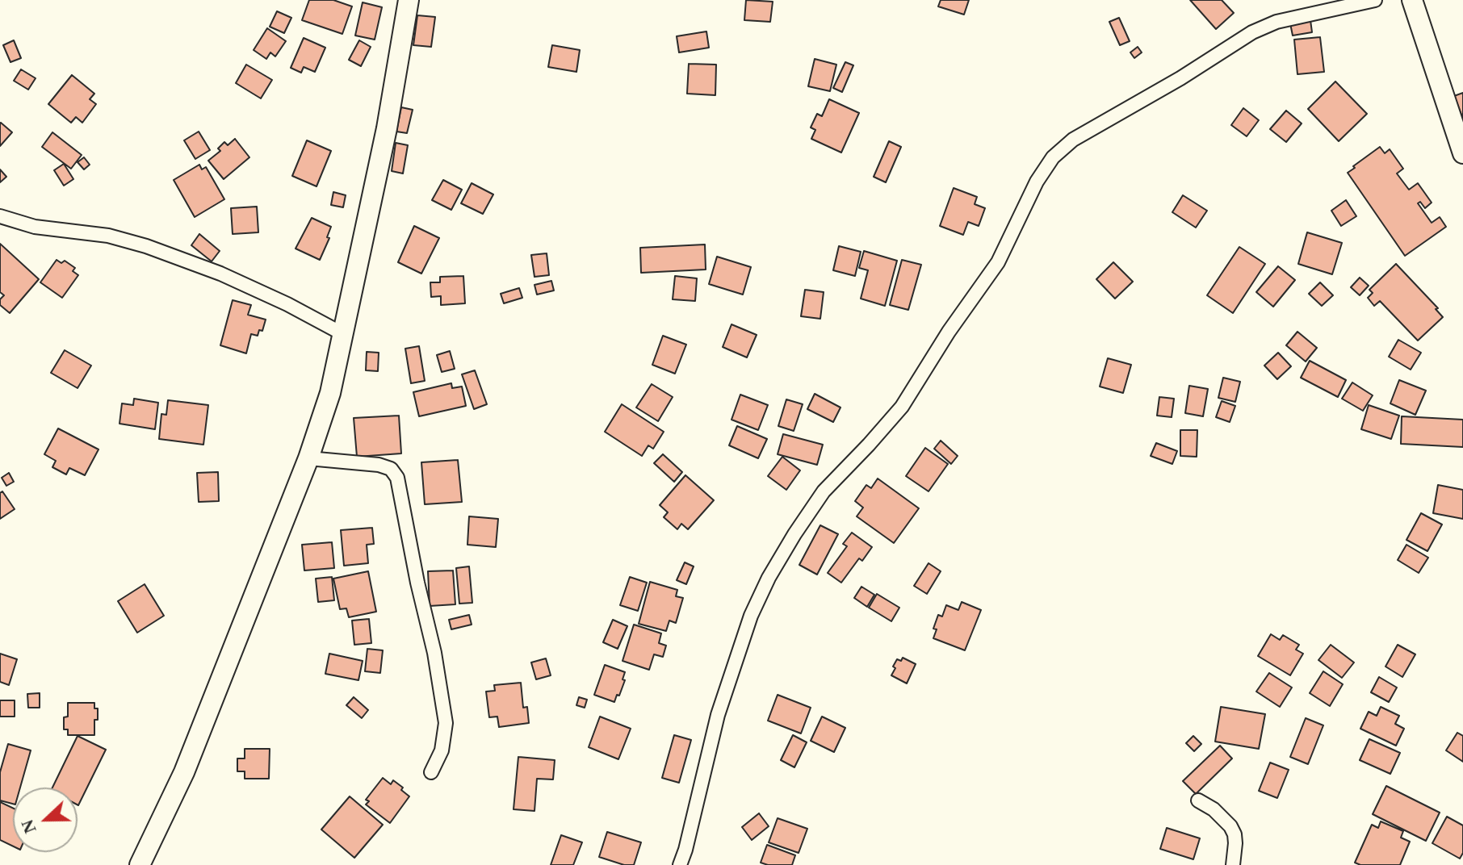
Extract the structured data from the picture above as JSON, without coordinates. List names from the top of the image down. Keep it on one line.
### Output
{"north":"left"}
